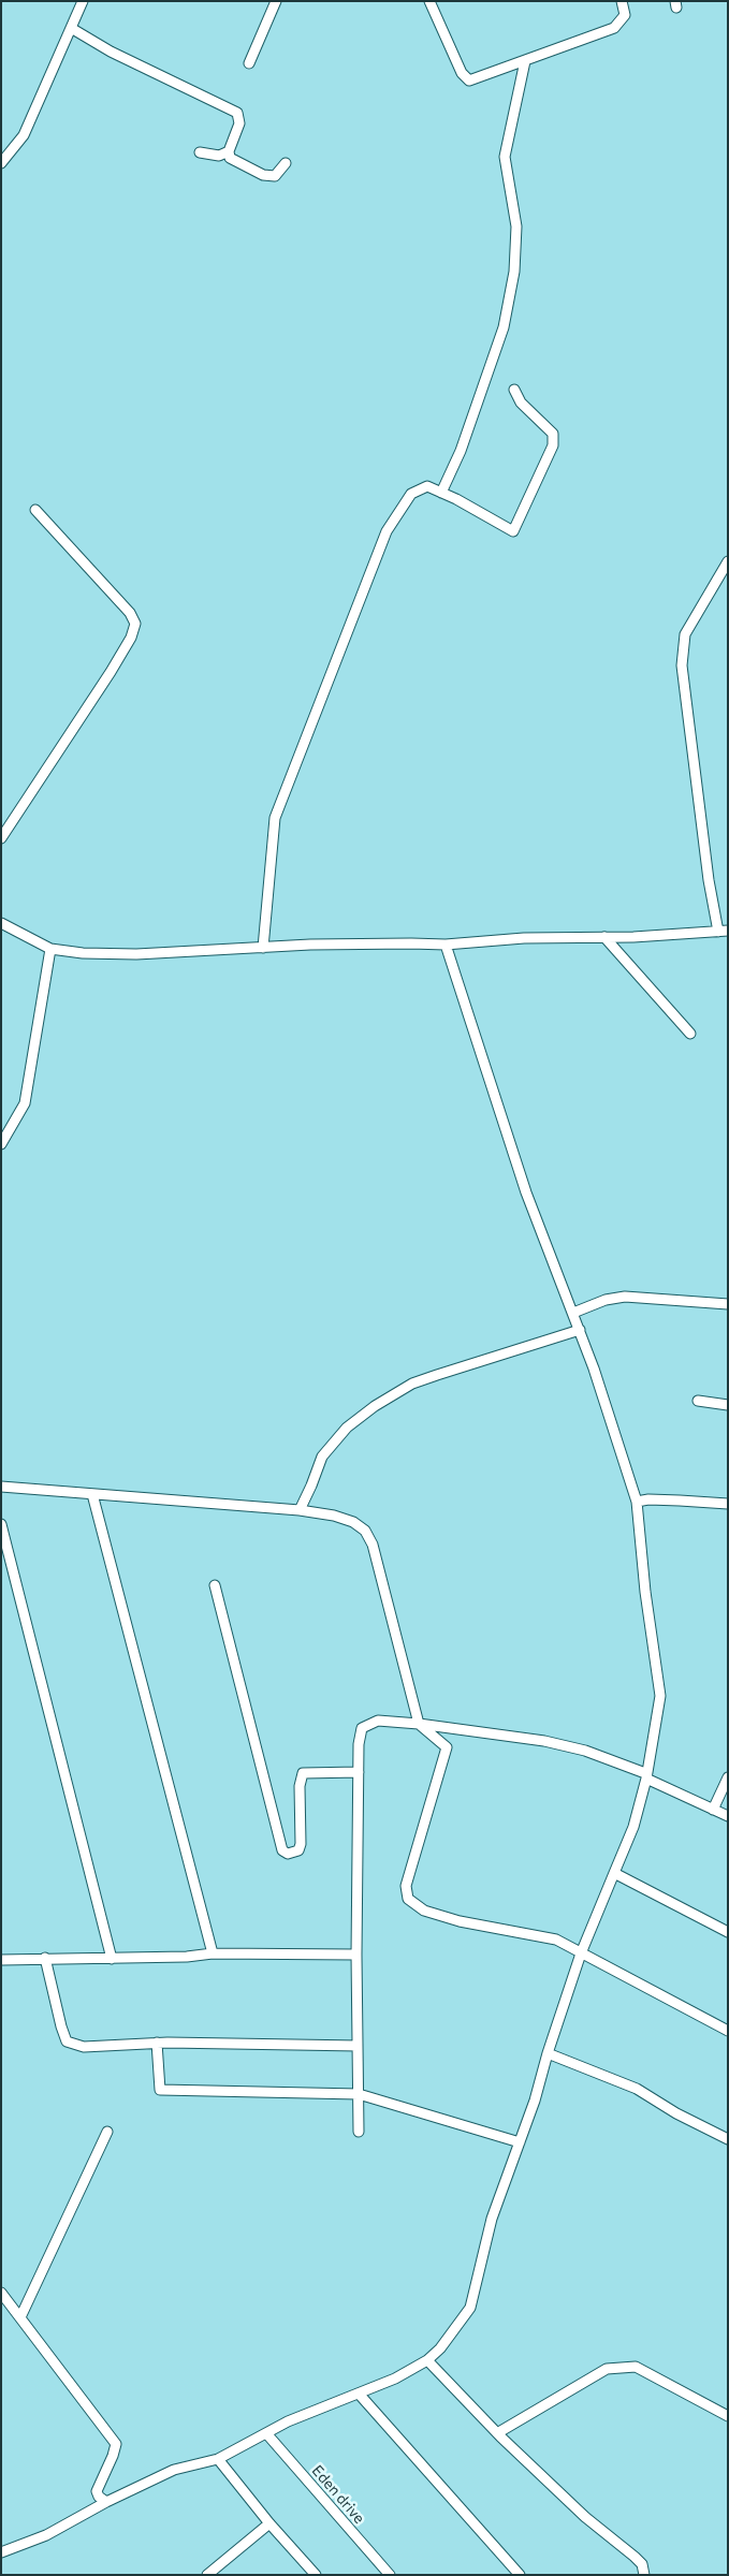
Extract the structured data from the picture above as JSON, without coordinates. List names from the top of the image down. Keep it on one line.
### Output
{"streets":{"street":["Eden drive"]}}
